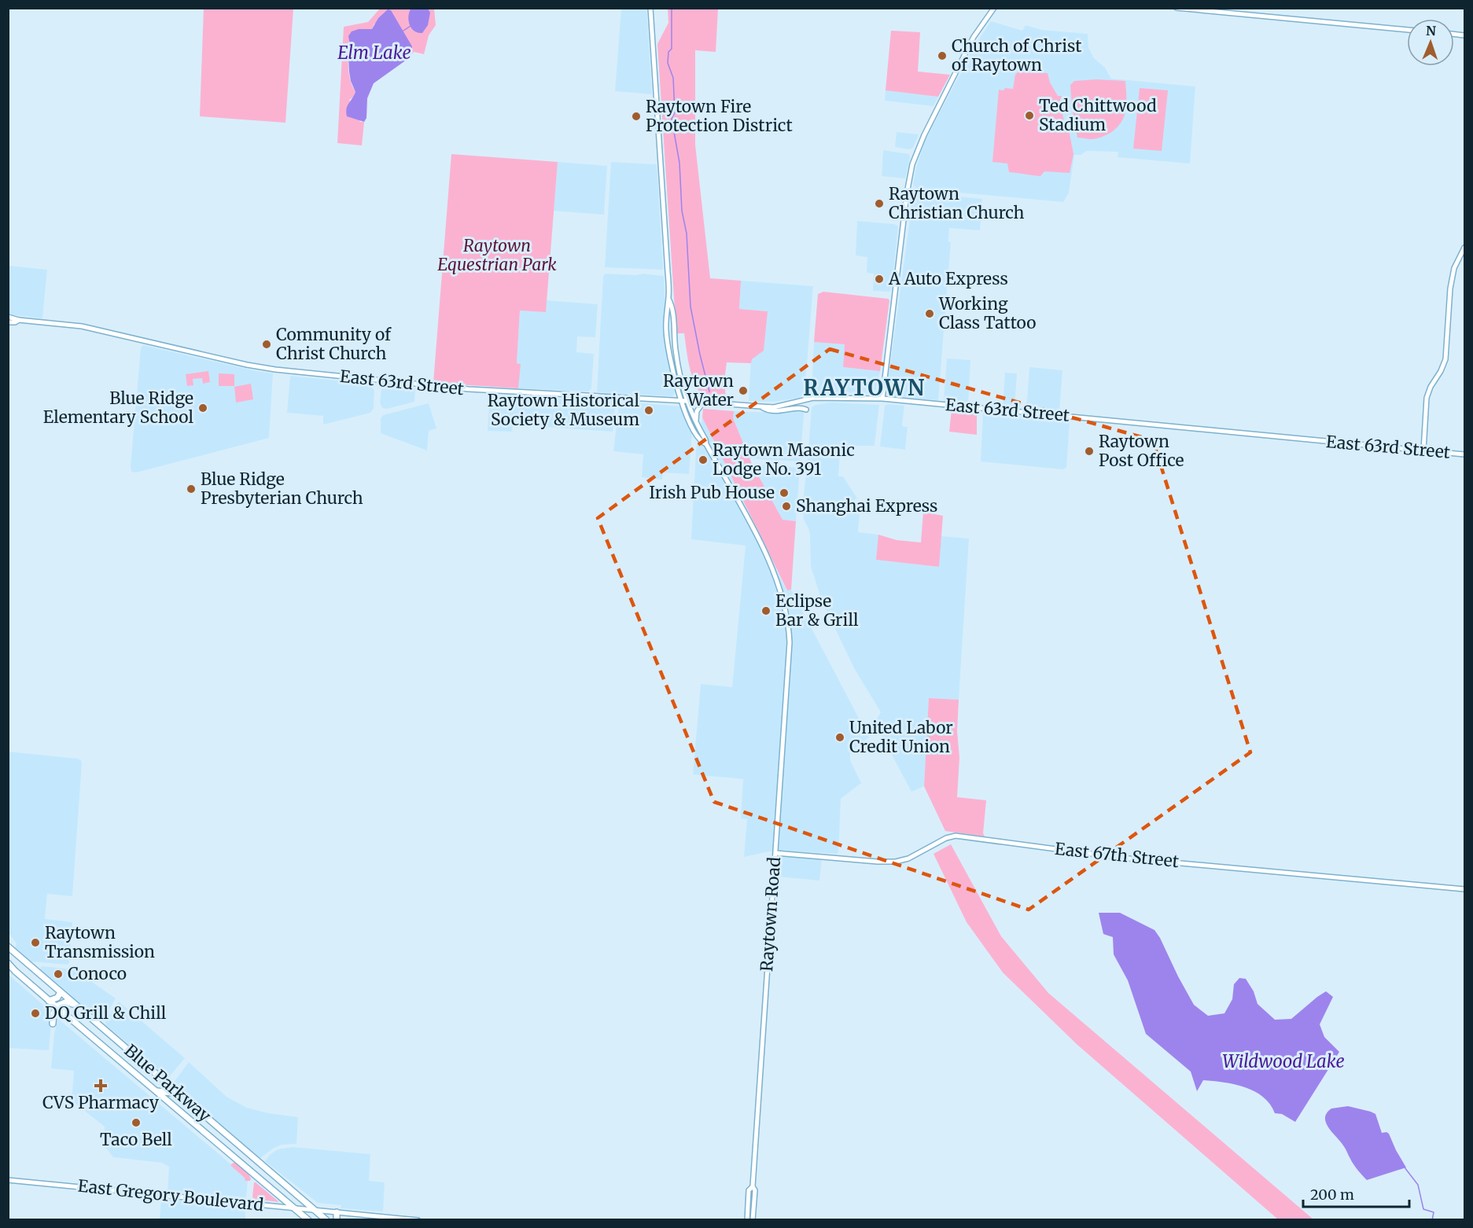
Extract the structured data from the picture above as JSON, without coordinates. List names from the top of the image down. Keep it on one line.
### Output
{"streets":{"highway":["Blue Parkway"],"main road":["East 63rd Street","East 67th Street","Raytown Road","East Gregory Boulevard"]},"crossings":[["East 67th Street","Raytown Road"],["Blue Parkway","East Gregory Boulevard"]],"districts":["RAYTOWN"],"water":["Elm Lake","Wildwood Lake"],"parks":["Raytown Equestrian Park"],"places":{"other":["Church of Christ of Raytown","Ted Chittwood Stadium","Raytown Fire Protection District","Raytown Christian Church","A Auto Express","Working Class Tattoo","Community of Christ Church","Raytown Water","Blue Ridge Elementary School","Raytown Historical Society & Museum","Raytown Post Office","Raytown Masonic Lodge No. 391","Blue Ridge Presbyterian Church","Irish Pub House","Shanghai Express","Eclipse Bar & Grill","United Labor Credit Union","Raytown Transmission","Conoco","DQ Grill & Chill","Taco Bell"],"health":["CVS Pharmacy"]},"scale_bar":"200 m","north":"top"}
